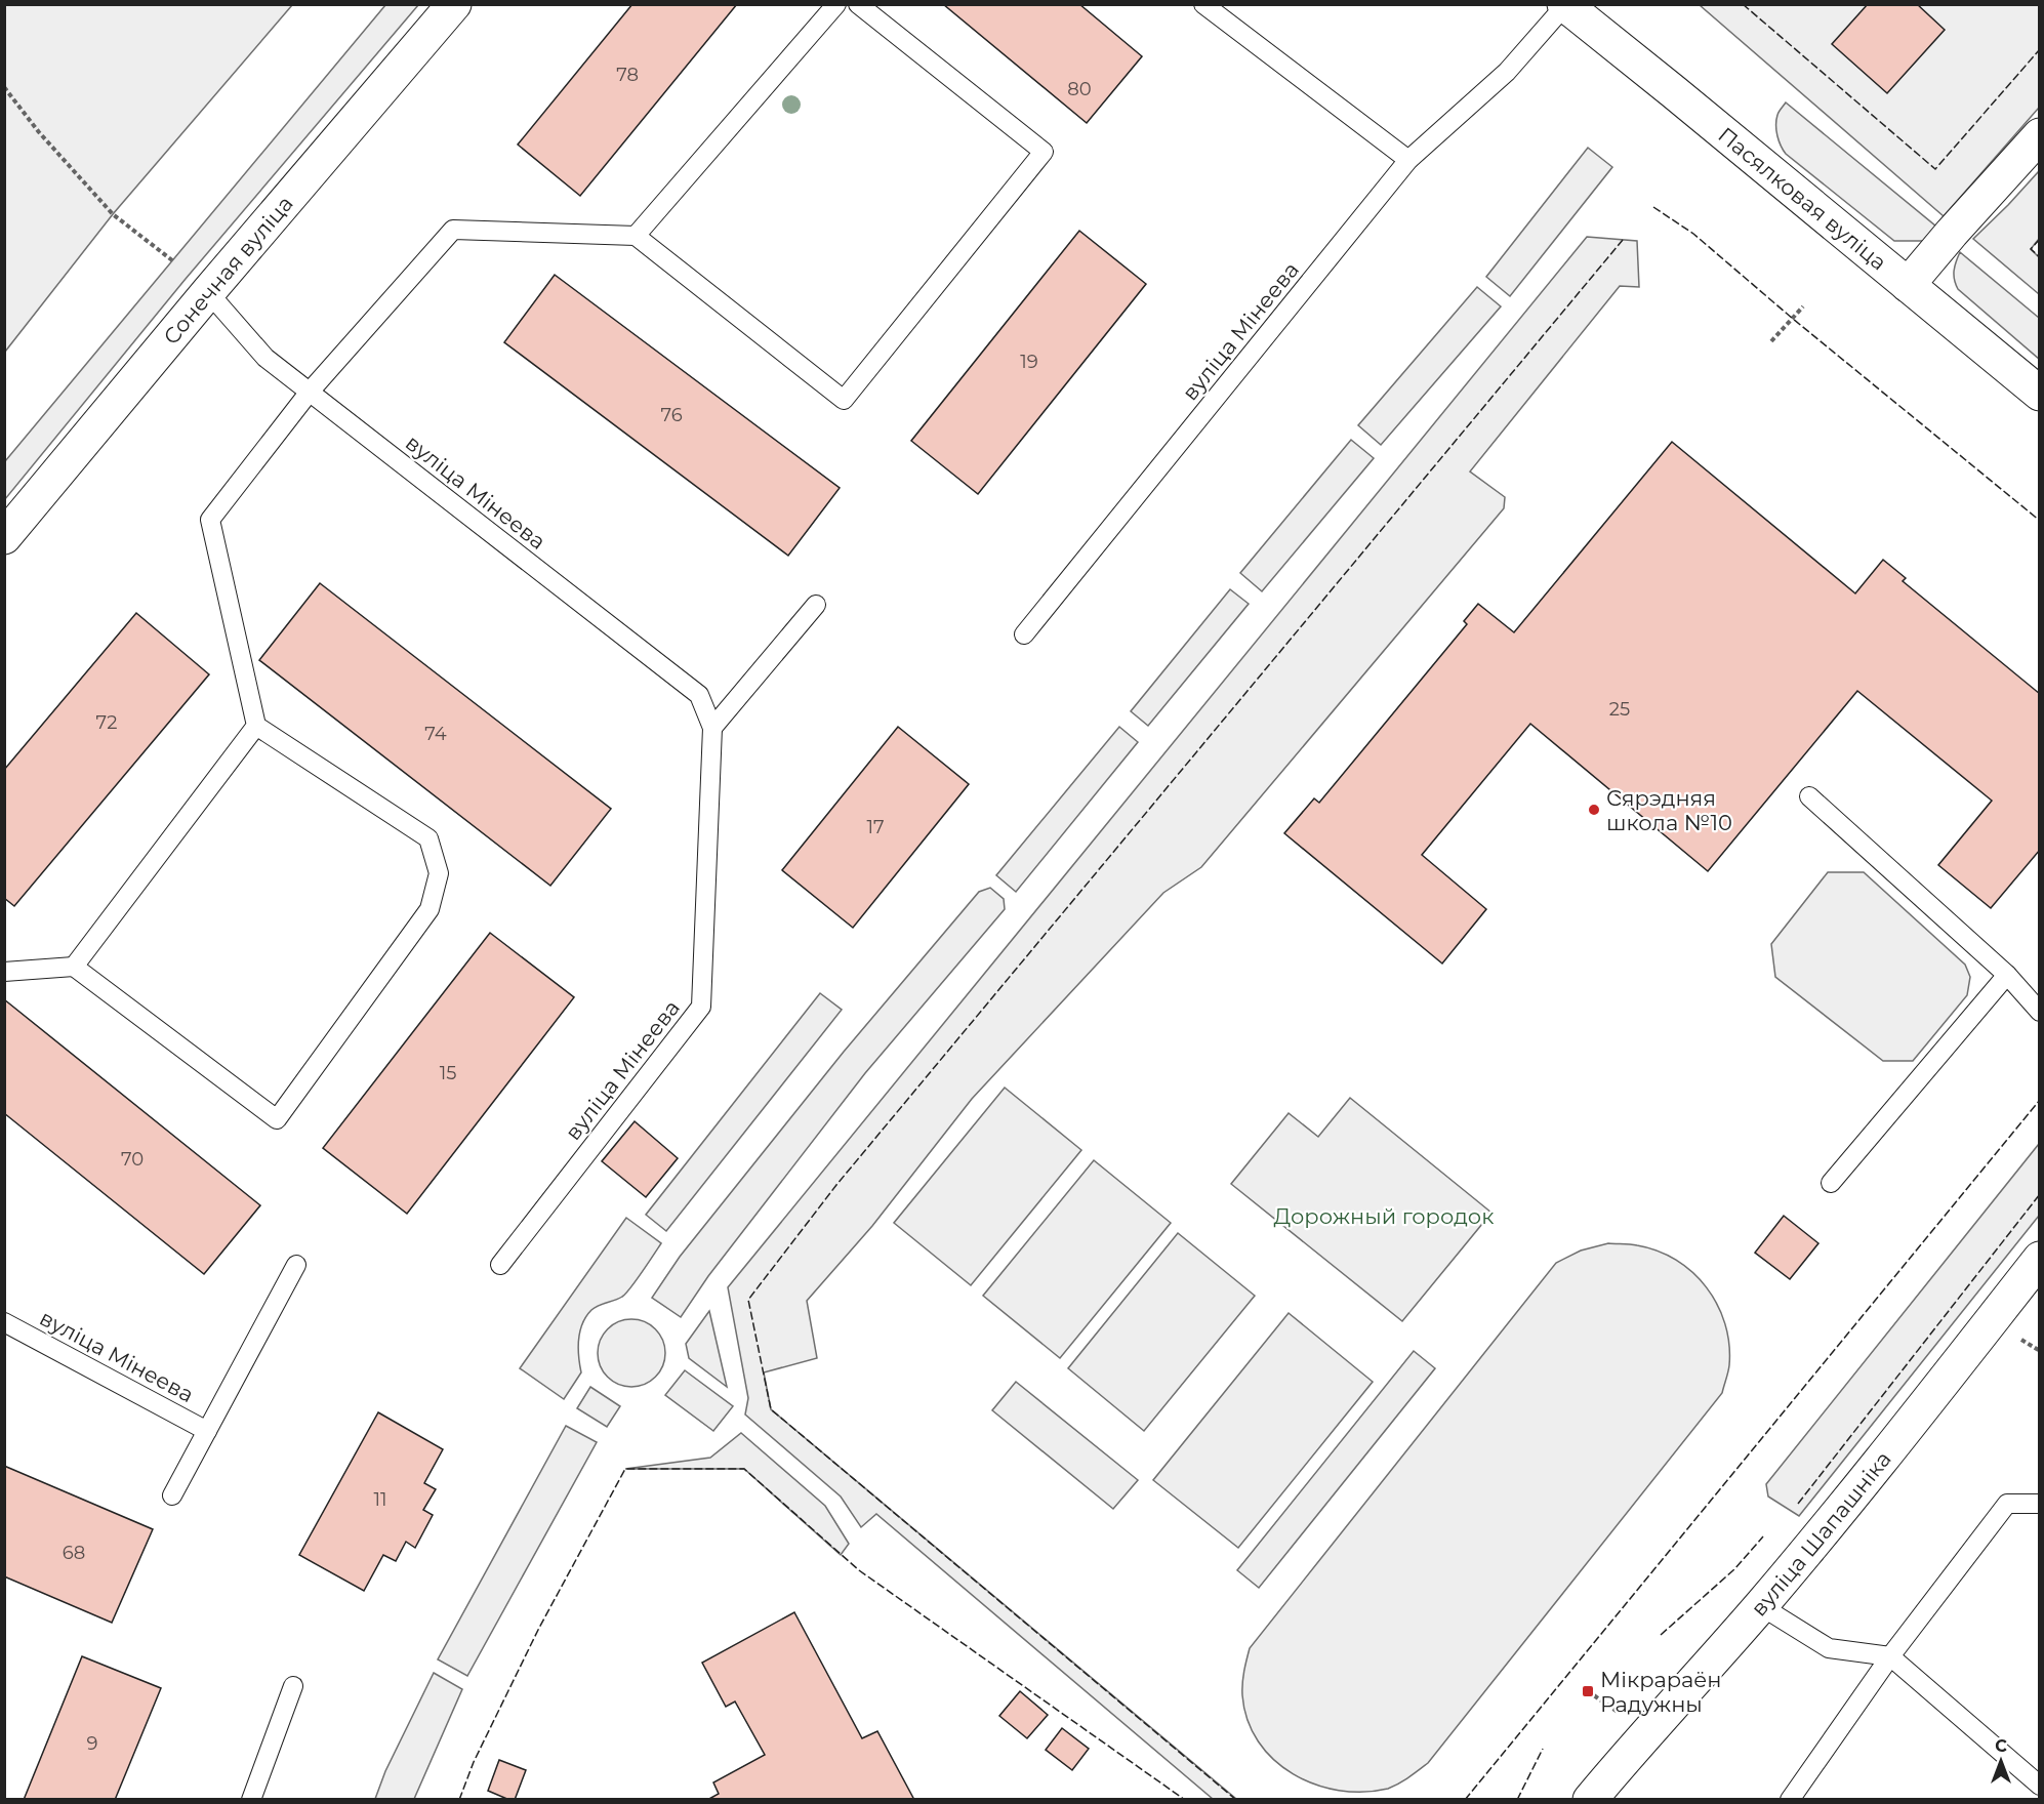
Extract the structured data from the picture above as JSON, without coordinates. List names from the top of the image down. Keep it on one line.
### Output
{"streets":{"street":["Пасялковая вуліца","Сонечная вуліца","вуліца Шапашніка"],"lane":["вуліца Мінеева"]},"crossings":[["Пасялковая вуліца","вуліца Мінеева"],["Сонечная вуліца","вуліца Мінеева"]],"parks":["Дорожный городок"],"places":{"other":["Сярэдняя школа №10"],"transit":["Мікрараён Радужны"]},"house_numbers":["78","80","19","76","25","72","74","17","15","70","11","68","9"],"north":"top"}
